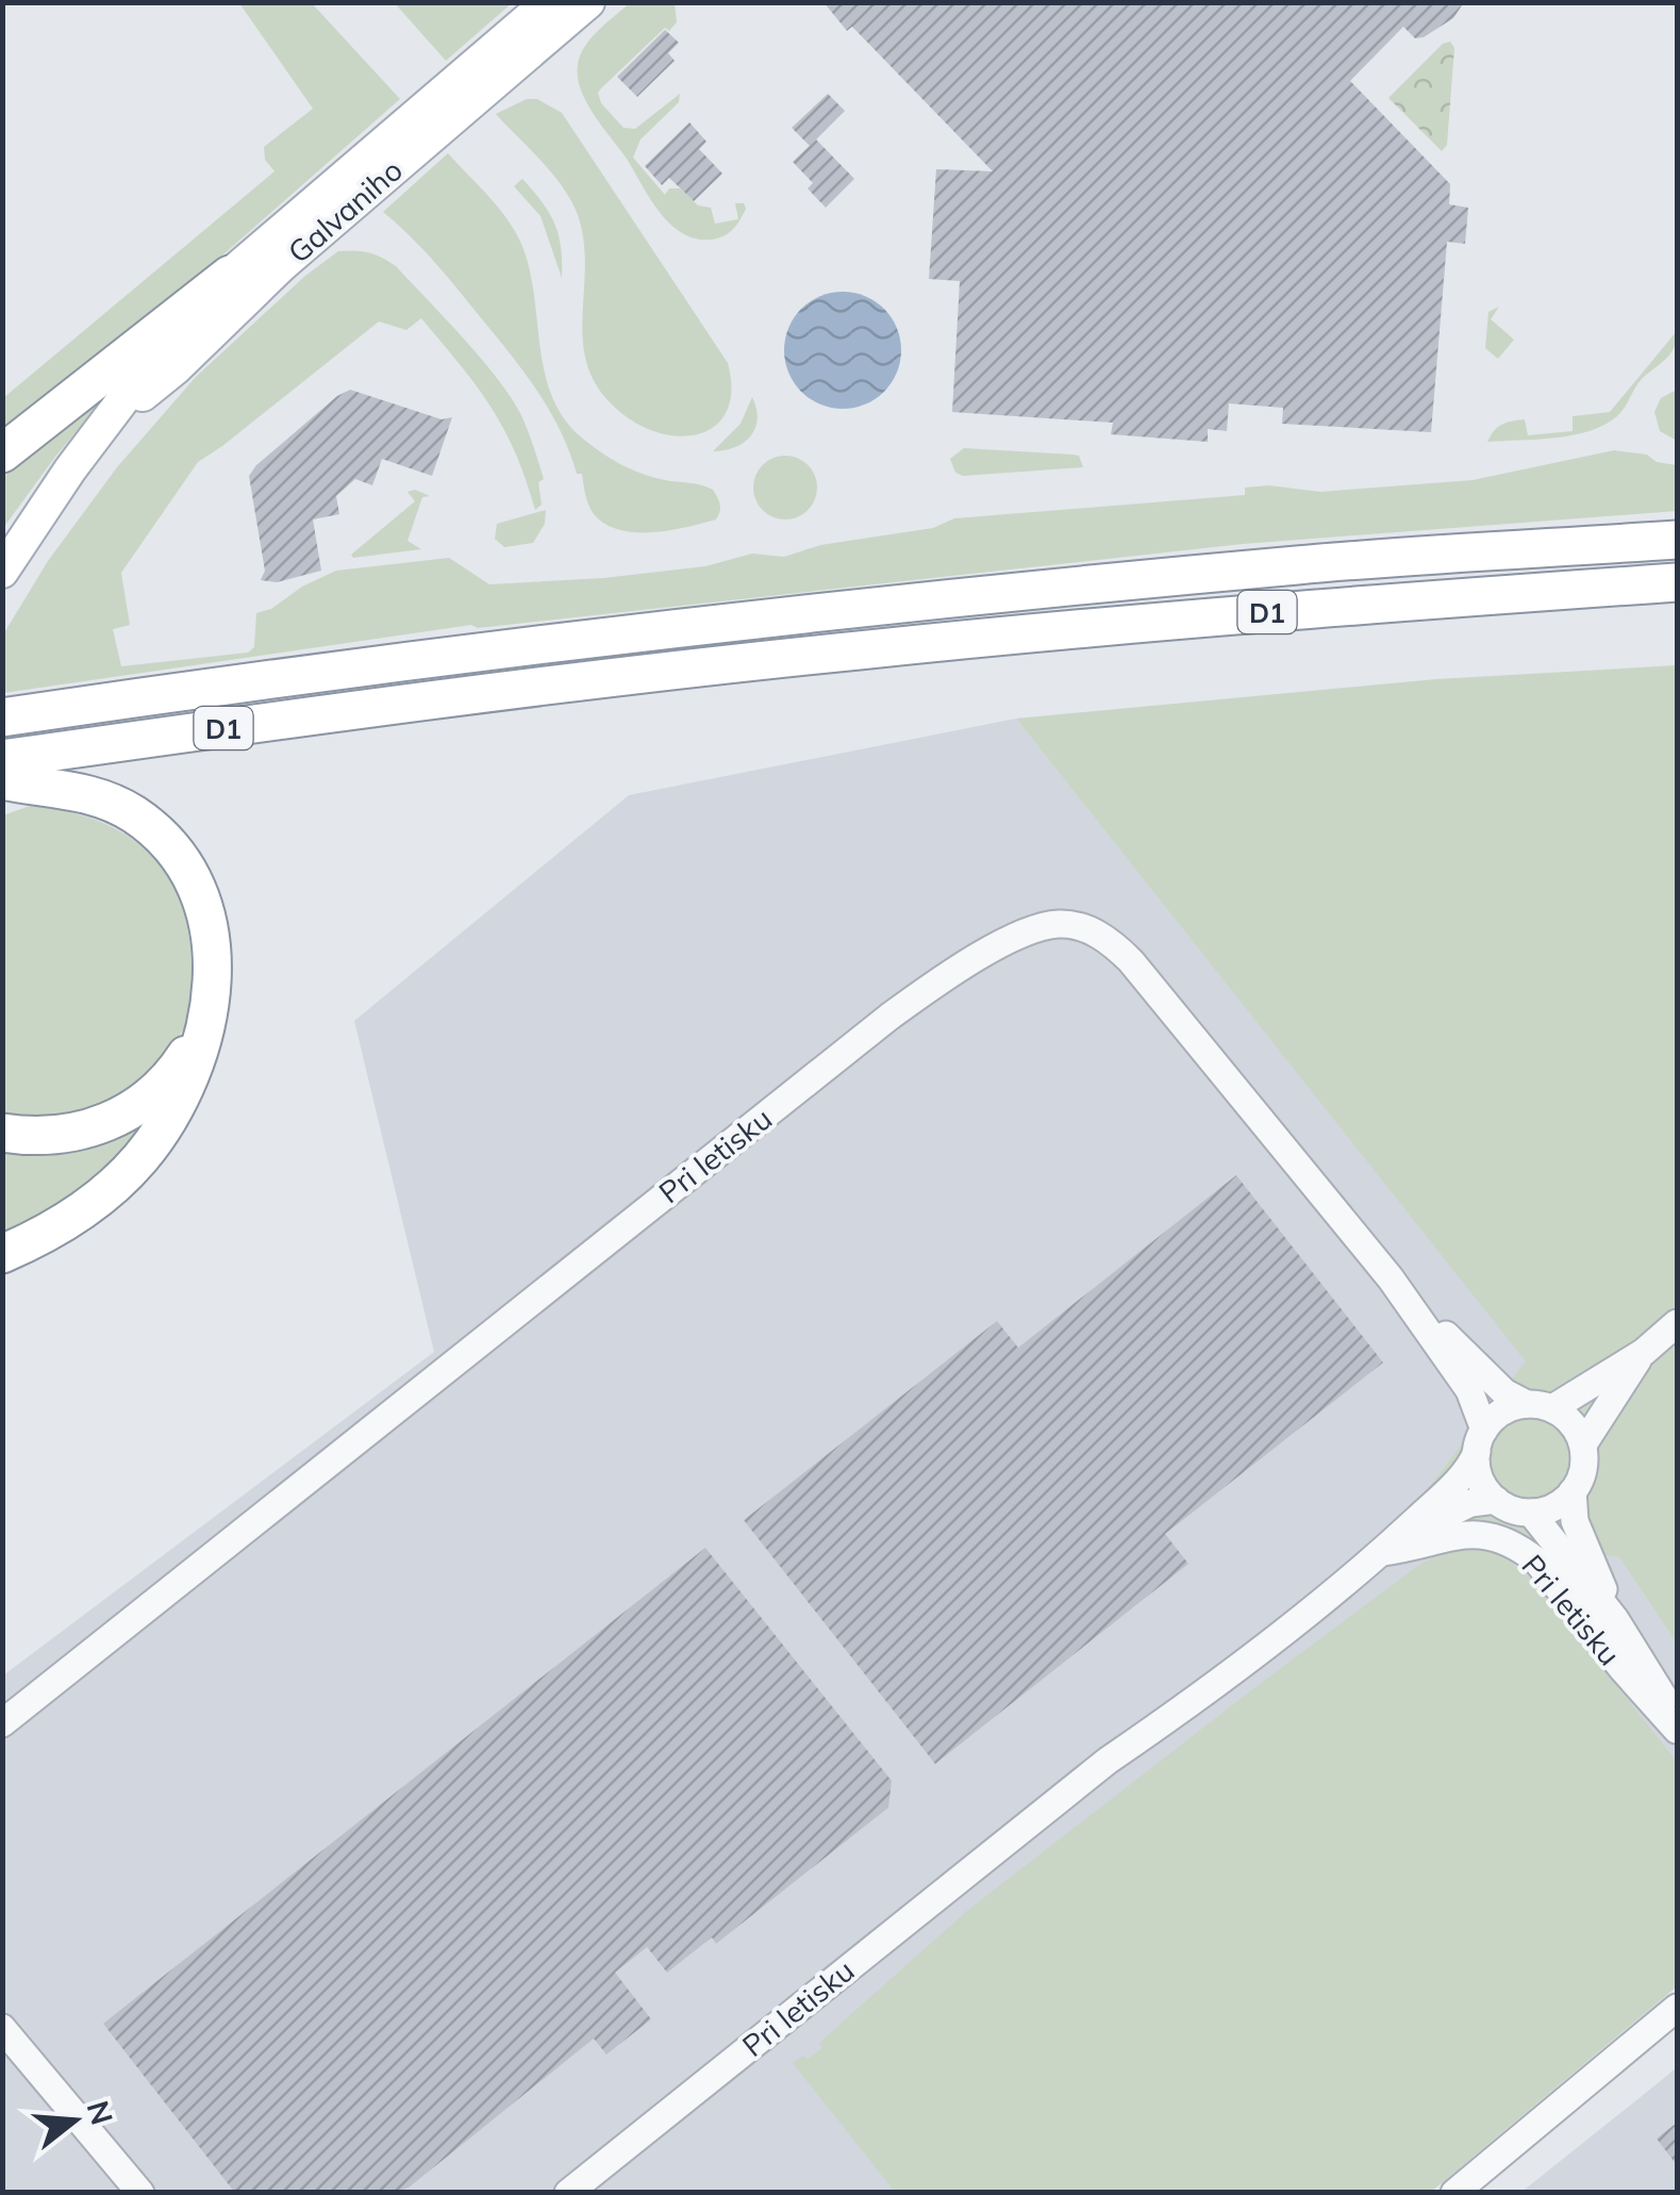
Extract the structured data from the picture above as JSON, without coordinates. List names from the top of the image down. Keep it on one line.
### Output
{"streets":{"highway":["D1"],"main road":["Galvaniho"],"street":["Pri letisku"]},"north":"right"}
